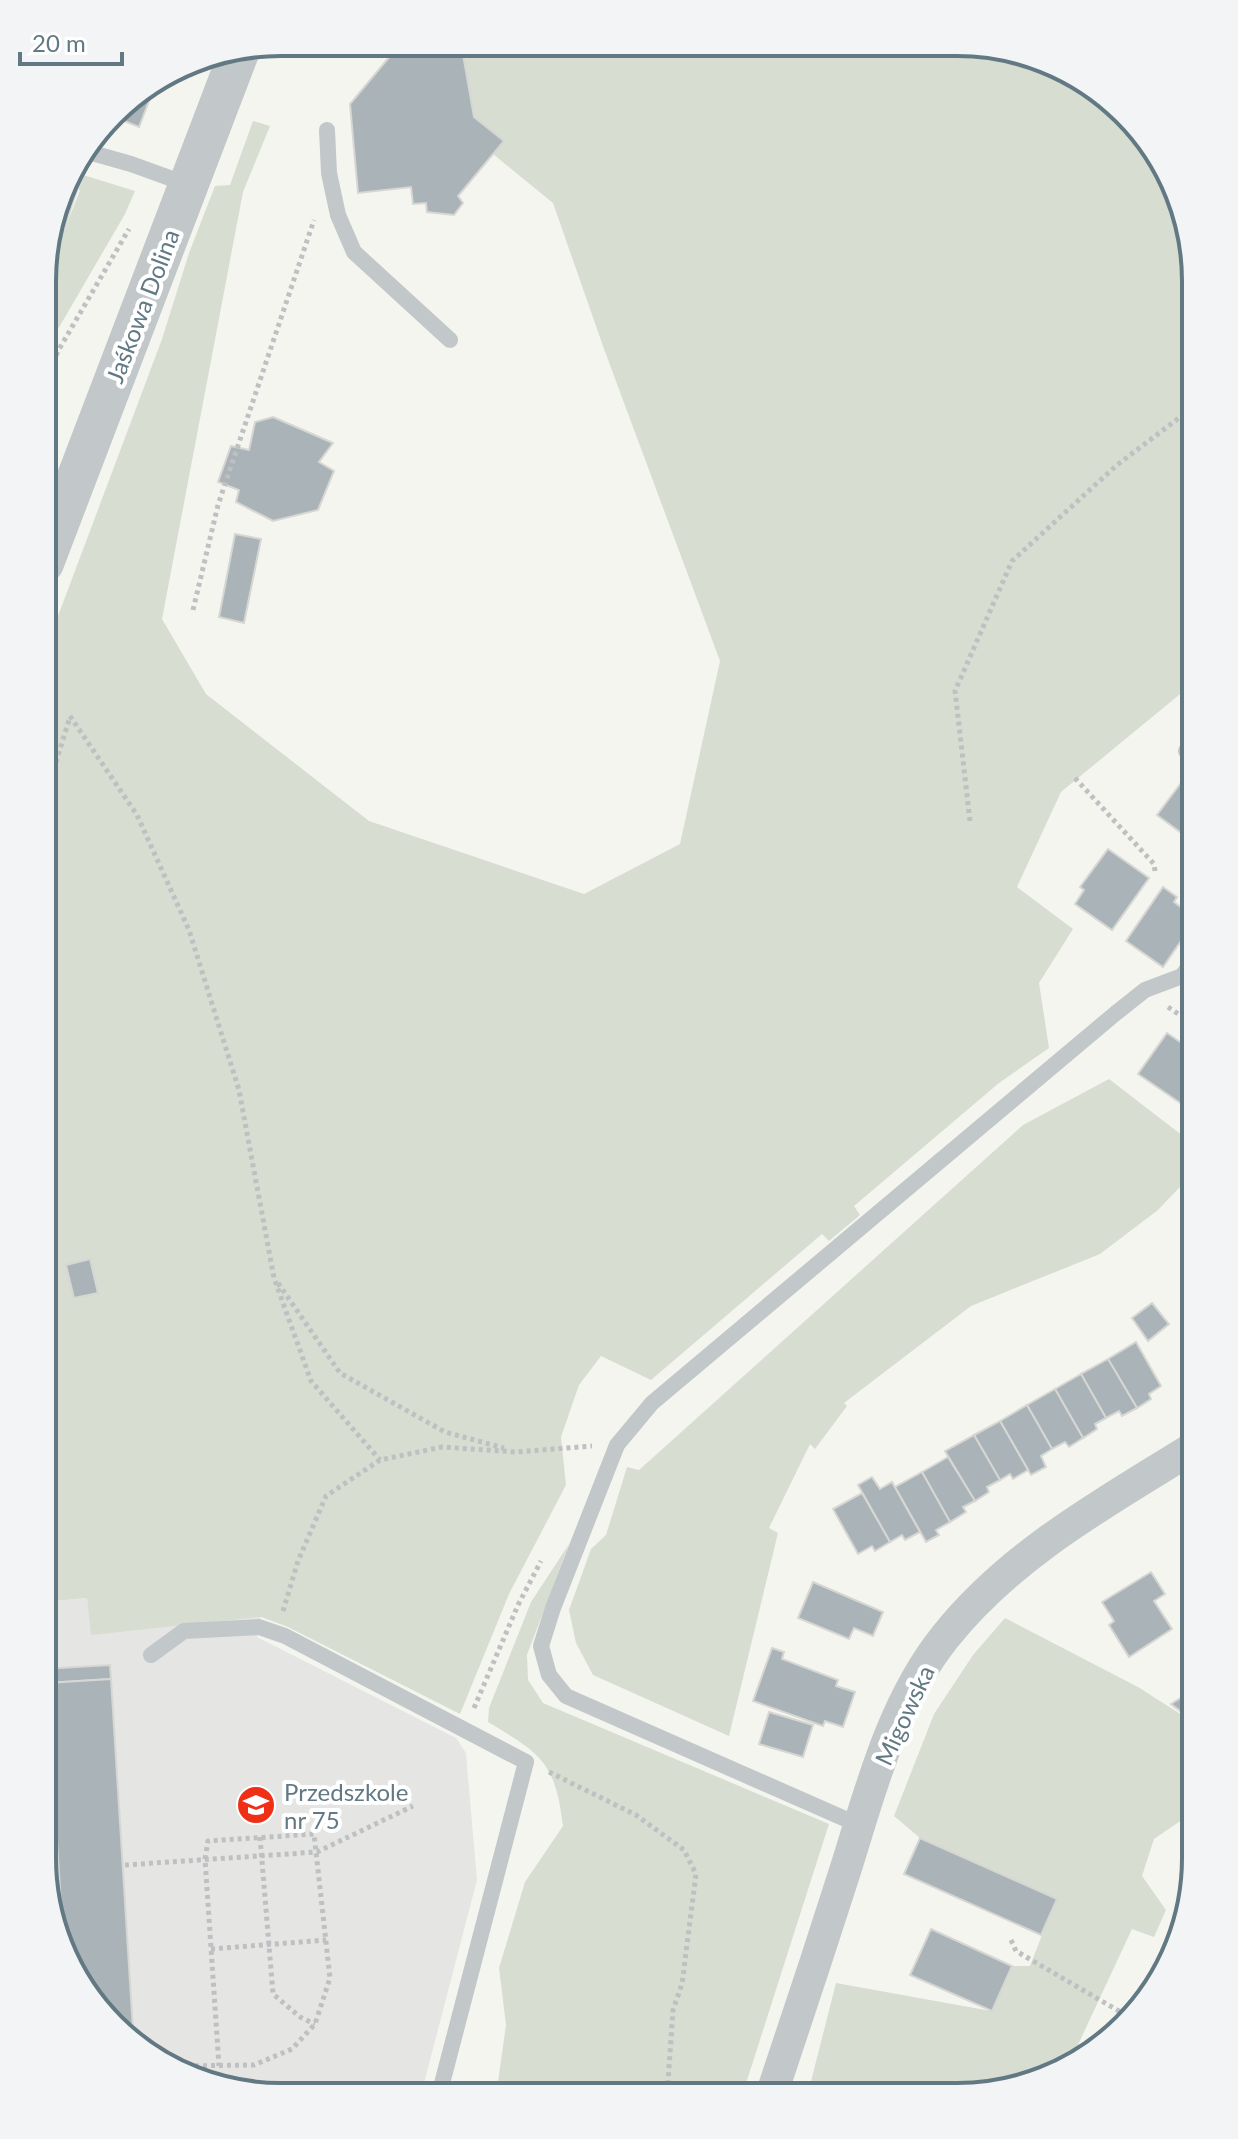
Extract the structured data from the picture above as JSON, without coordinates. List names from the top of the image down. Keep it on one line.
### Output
{"streets":{"street":["Jaśkowa Dolina","Migowska"]},"places":{"school or university":["Przedszkole nr 75"]},"scale_bar":"20 m"}
